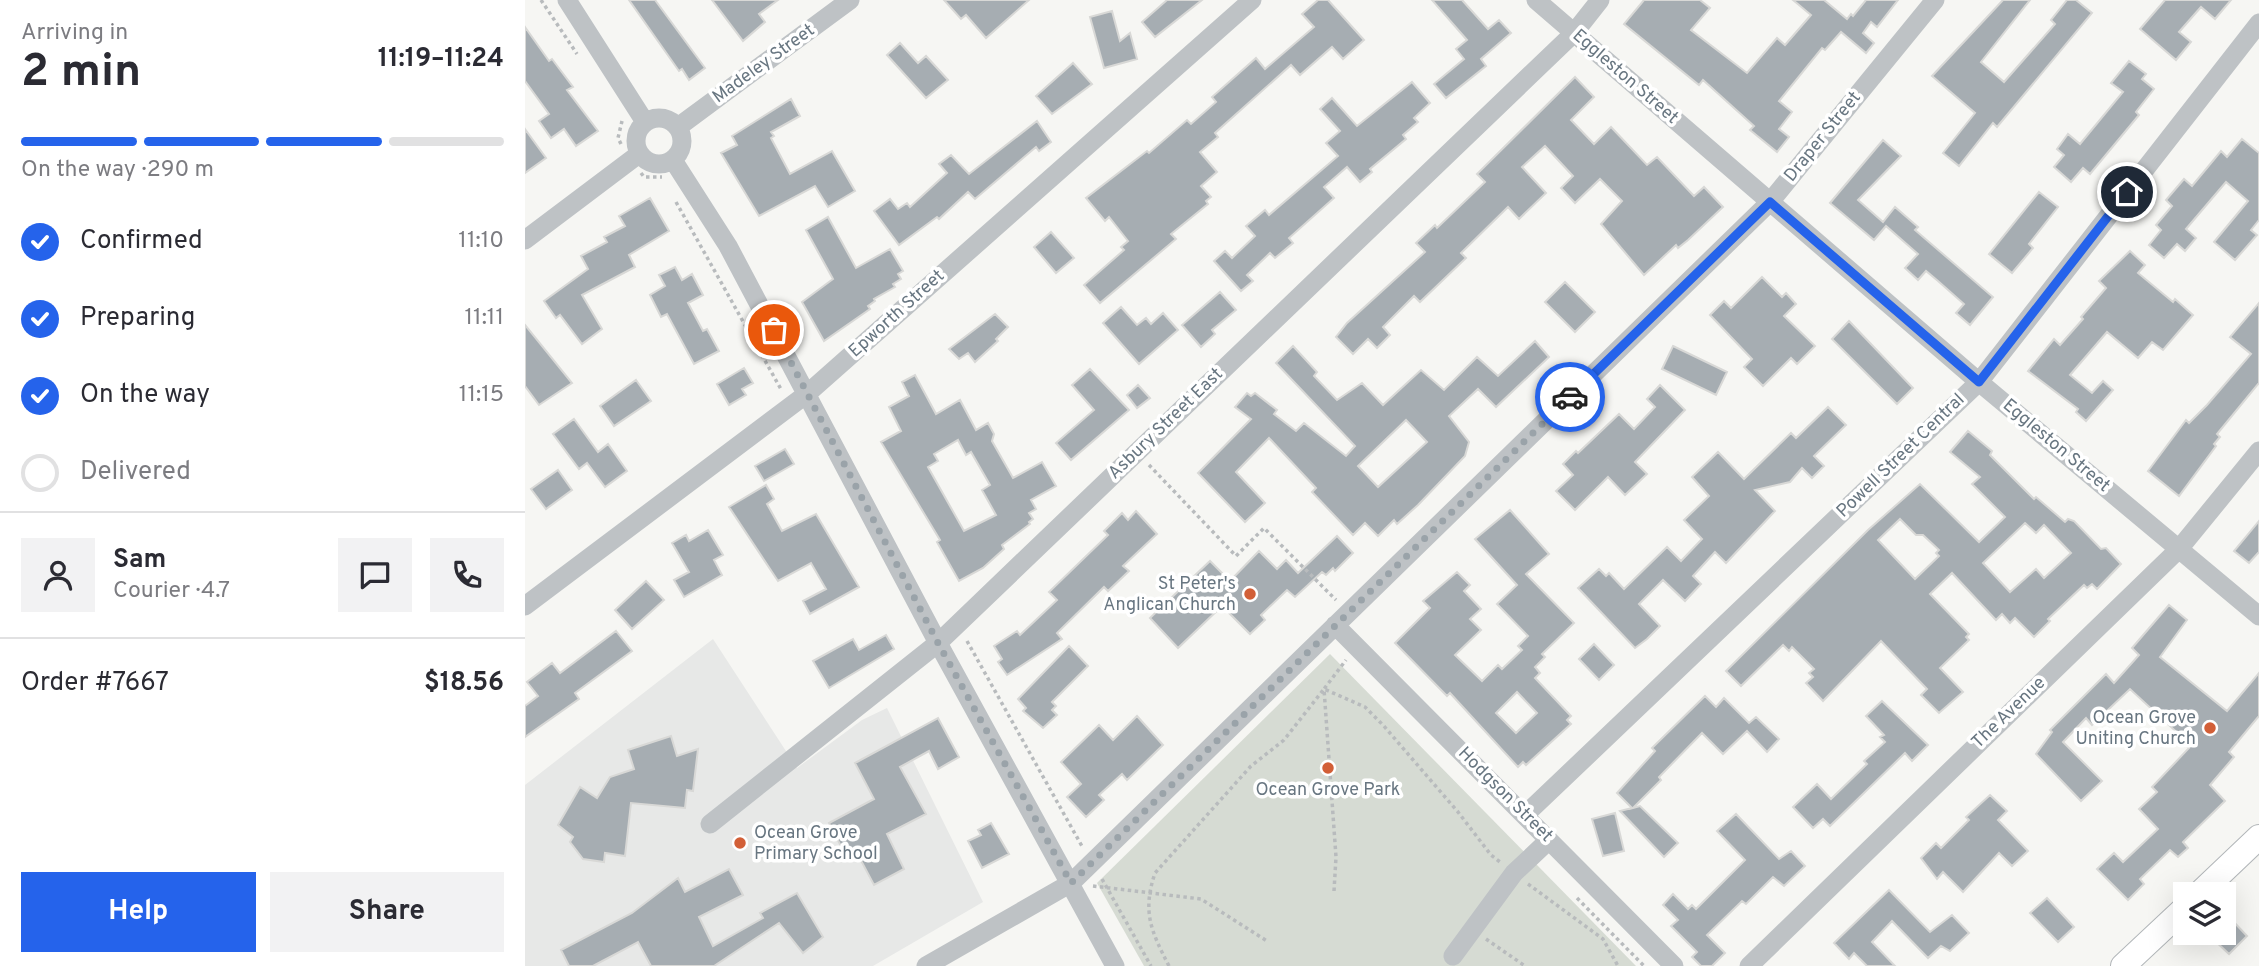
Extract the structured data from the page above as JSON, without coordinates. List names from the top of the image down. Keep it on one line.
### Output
{"streets":{"street":["Madeley Street","Eggleston Street","Draper Street","Epworth Street","Asbury Street East","Powell Street Central","The Avenue","Hodgson Street"]},"crossings":[["Eggleston Street","Draper Street"],["Eggleston Street","Asbury Street East"],["Eggleston Street","Powell Street Central"],["Eggleston Street","The Avenue"],["Draper Street","Hodgson Street"],["Powell Street Central","Hodgson Street"]],"places":["St Peter's Anglican Church","Ocean Grove Uniting Church","Ocean Grove Park","Ocean Grove Primary School"],"page":{"heading":["2 min","Arriving in","11:19–11:24"],"panel":["Sam","Courier · 4.7","Order #7667","$18.56"],"bar":"On the way · 290 m","list":[["Confirmed","11:10"],["Preparing","11:11"],["On the way","11:15"],"Delivered"],"buttons":["Help","Share"]}}
